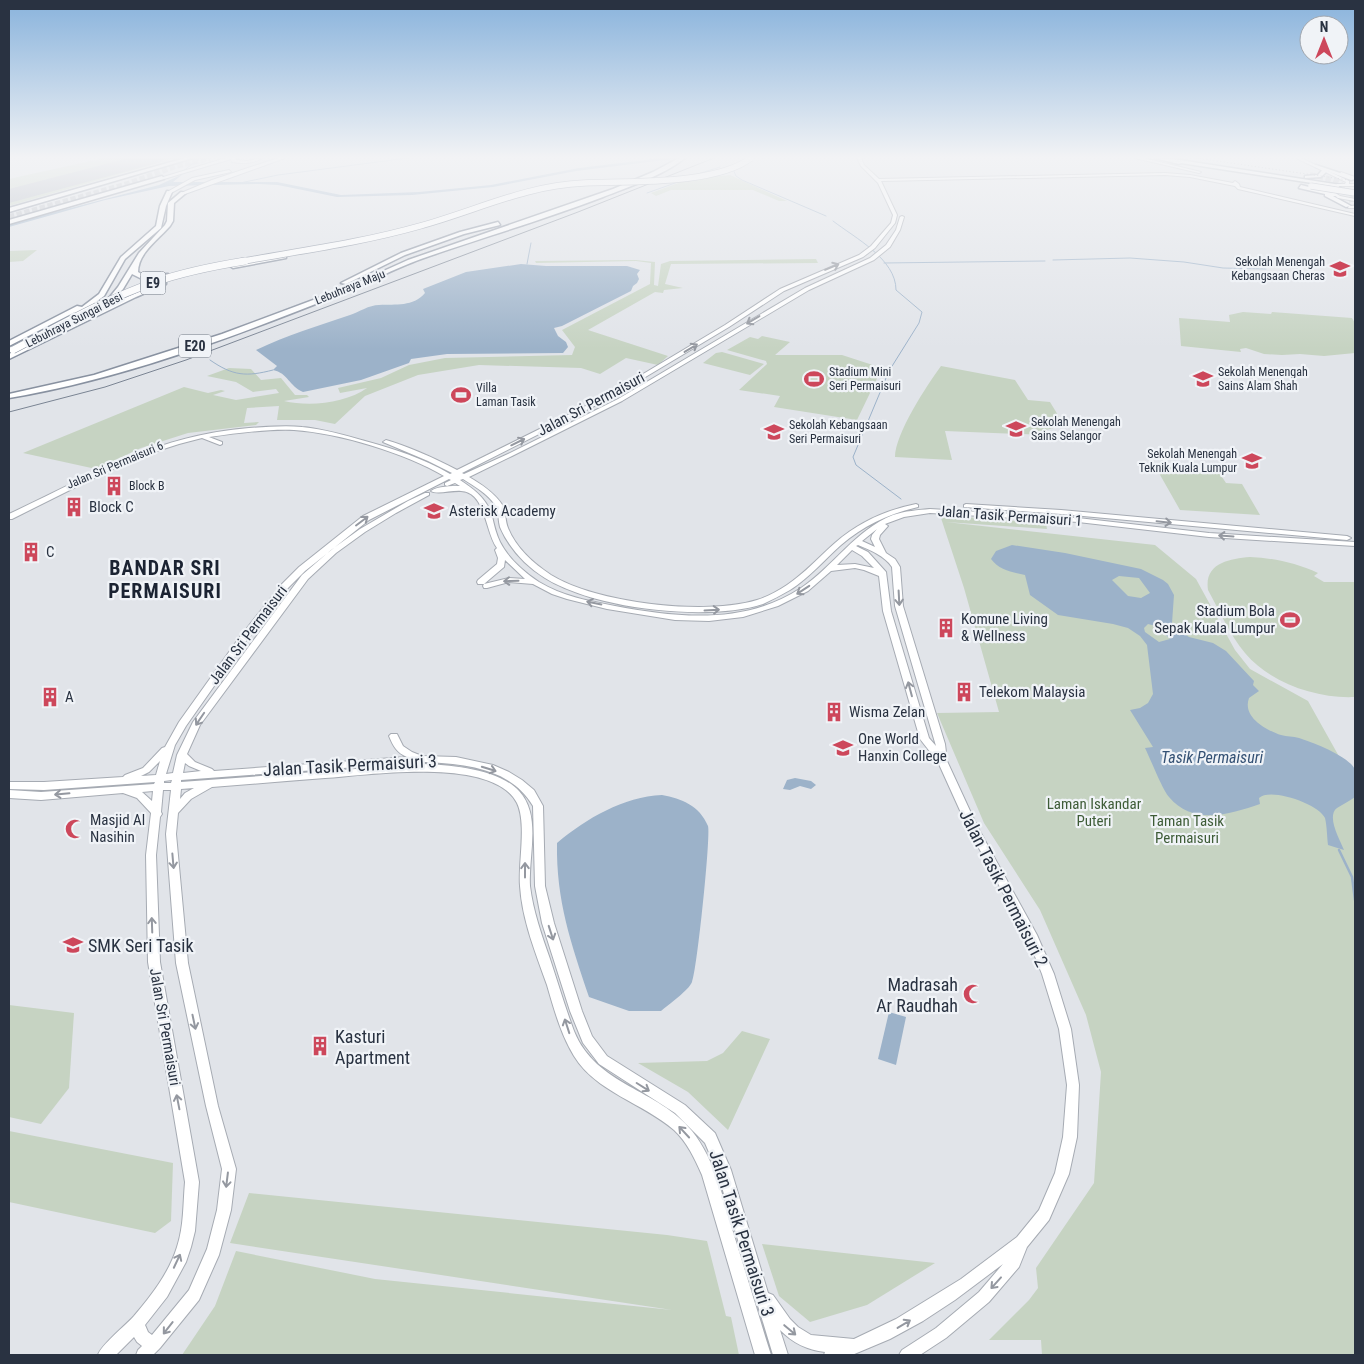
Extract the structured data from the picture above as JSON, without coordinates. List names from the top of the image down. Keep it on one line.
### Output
{"streets":{"highway":["E9","Lebuhraya Maju","Lebuhraya Sungai Besi","E20"],"street":["Jalan Sri Permaisuri","Jalan Sri Permaisuri 6","Jalan Tasik Permaisuri 1","Jalan Tasik Permaisuri 3","Jalan Tasik Permaisuri 2"]},"crossings":[["Jalan Sri Permaisuri","Jalan Sri Permaisuri 6"],["Jalan Sri Permaisuri","Jalan Tasik Permaisuri 1"],["Jalan Sri Permaisuri","Jalan Tasik Permaisuri 3"],["Jalan Sri Permaisuri 6","Jalan Tasik Permaisuri 1"],["Jalan Tasik Permaisuri 1","Jalan Tasik Permaisuri 2"]],"districts":["BANDAR SRI PERMAISURI"],"water":["Tasik Permaisuri"],"parks":["Laman Iskandar Puteri","Taman Tasik Permaisuri"],"places":{"school or university":["Sekolah Menengah Kebangsaan Cheras","Sekolah Menengah Sains Alam Shah","Sekolah Menengah Sains Selangor","Sekolah Kebangsaan Seri Permaisuri","Sekolah Menengah Teknik Kuala Lumpur","Asterisk Academy","One World Hanxin College","SMK Seri Tasik"],"sports":["Stadium Mini Seri Permaisuri","Villa Laman Tasik","Stadium Bola Sepak Kuala Lumpur"],"building":["Block B","Block C","C","Komune Living & Wellness","Telekom Malaysia","A","Wisma Zelan","Kasturi Apartment"],"mosque":["Masjid Al Nasihin","Madrasah Ar Raudhah"]},"north":"top"}
